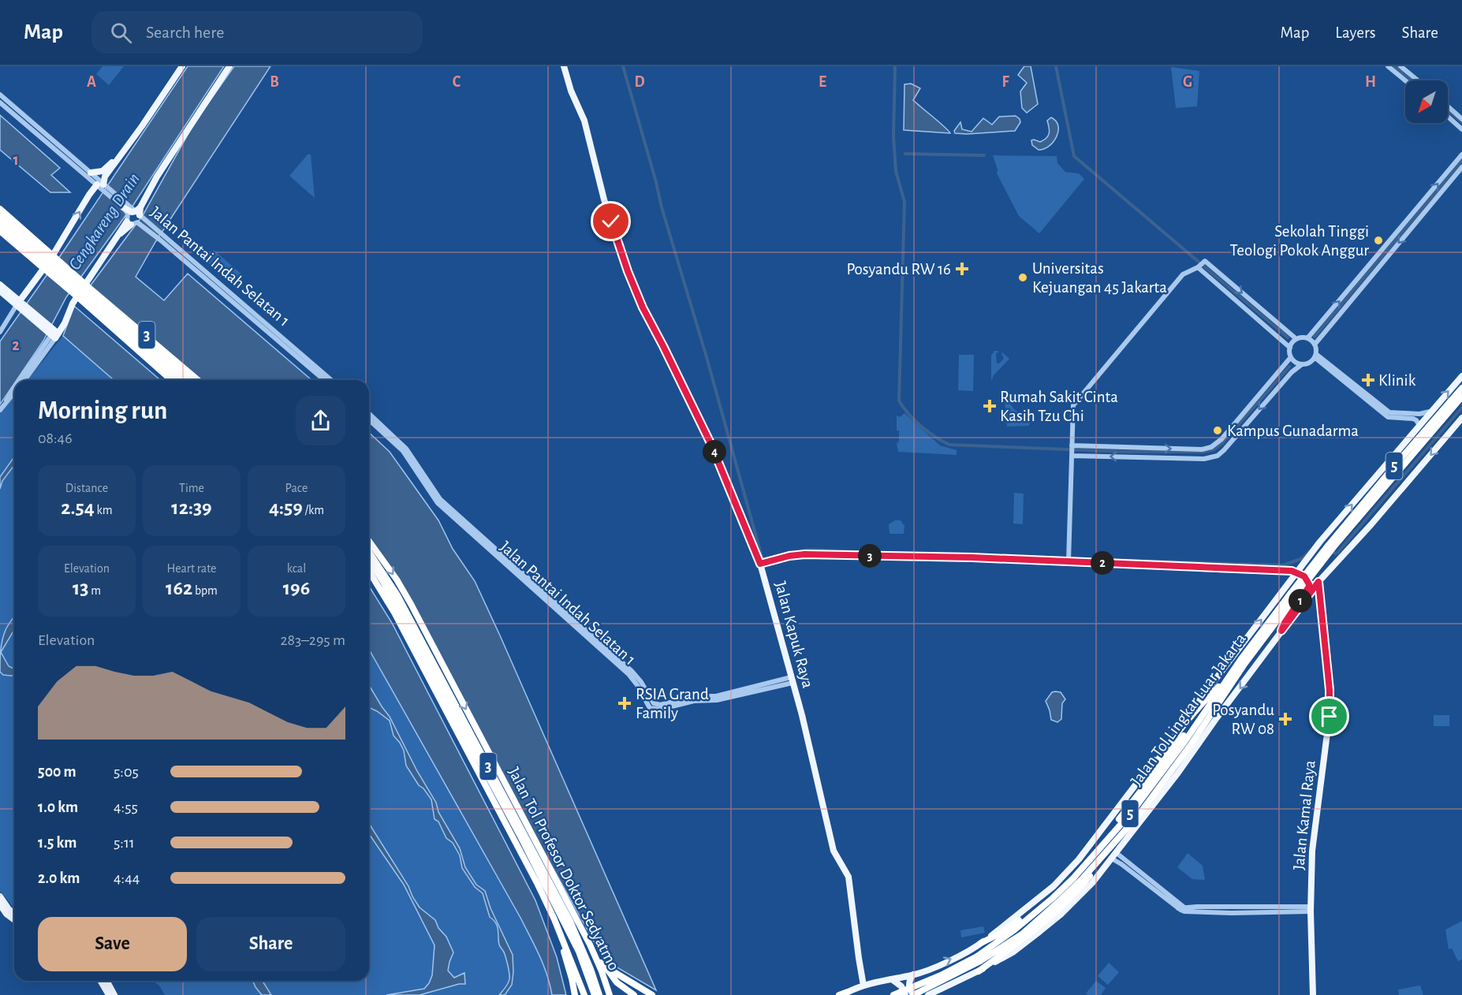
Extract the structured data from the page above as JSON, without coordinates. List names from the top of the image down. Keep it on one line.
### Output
{"streets":{"highway":["3","5","Jalan Tol Lingkar Luar Jakarta","Jalan Tol Profesor Doktor Sedyatmo"],"main road":["Jalan Kapuk Raya","Jalan Kamal Raya"],"street":["Jalan Pantai Indah Selatan 1"]},"crossings":[["Jalan Pantai Indah Selatan 1","Jalan Kapuk Raya"]],"water":["Cengkareng Drain"],"places":{"other":["Sekolah Tinggi Teologi Pokok Anggur","Universitas Kejuangan 45 Jakarta","Kampus Gunadarma"],"health":["Posyandu RW 16","Klinik","Rumah Sakit Cinta Kasih Tzu Chi","RSIA Grand Family","Posyandu RW 08"]},"north":"bottom left","page":{"header":"Map","search":"Search here","nav":["Map","Layers","Share"],"heading":["Morning run","08:46"],"pins":["4","3","2","1"],"stats":[["Distance","2.54 km"],["Time","12:39"],["Pace","4:59 /km"],["Elevation","13 m"],["Heart rate","162 bpm"],["kcal","196"]],"chart":["Elevation","283–295 m"],"list":[{"name":"500 m","note":"5:05"},{"name":"1.0 km","note":"4:55"},{"name":"1.5 km","note":"5:11"},{"name":"2.0 km","note":"4:44"}],"buttons":["Save","Share"]},"grid":{"columns":["A","B","C","D","E","F","G","H"],"rows":["1","2"]}}
